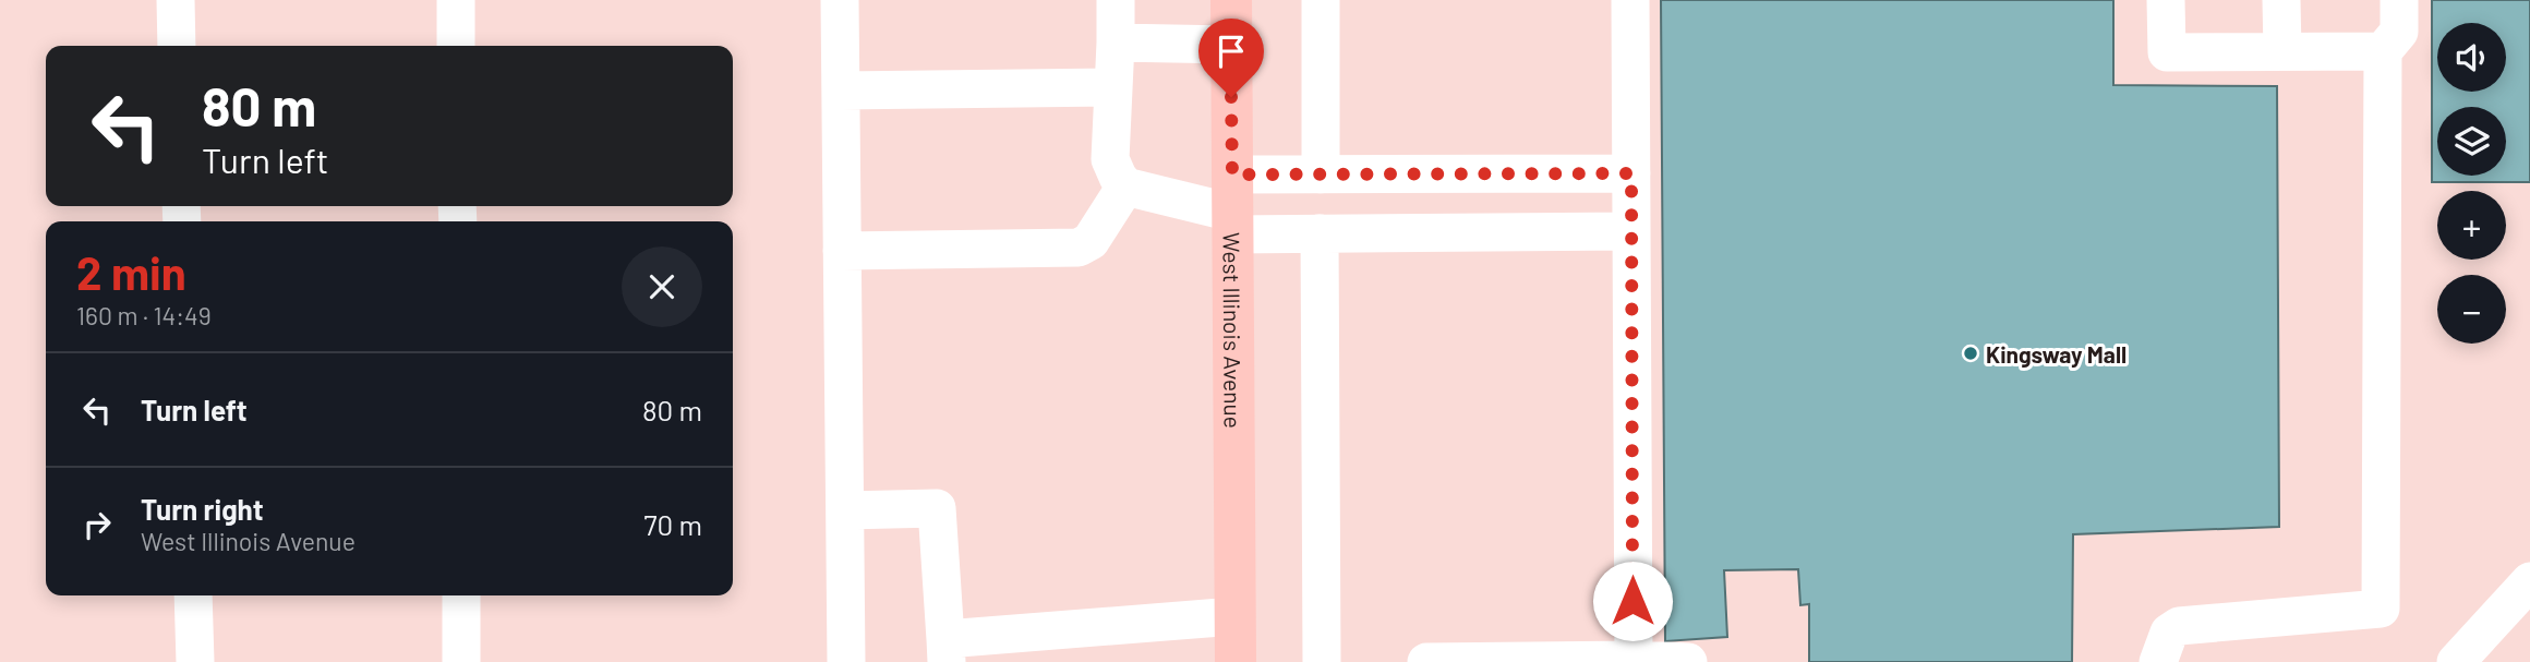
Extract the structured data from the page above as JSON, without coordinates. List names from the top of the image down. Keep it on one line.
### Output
{"streets":{"main road":["West Illinois Avenue"]},"places":["Kingsway Mall"],"page":{"map_buttons":["+","−"],"turn":["80 m","Turn left"],"heading":["2 min","160 m · 14:49"],"list":[{"name":"Turn left","value":"80 m"},{"name":"Turn right","note":"West Illinois Avenue","value":"70 m"}]}}
